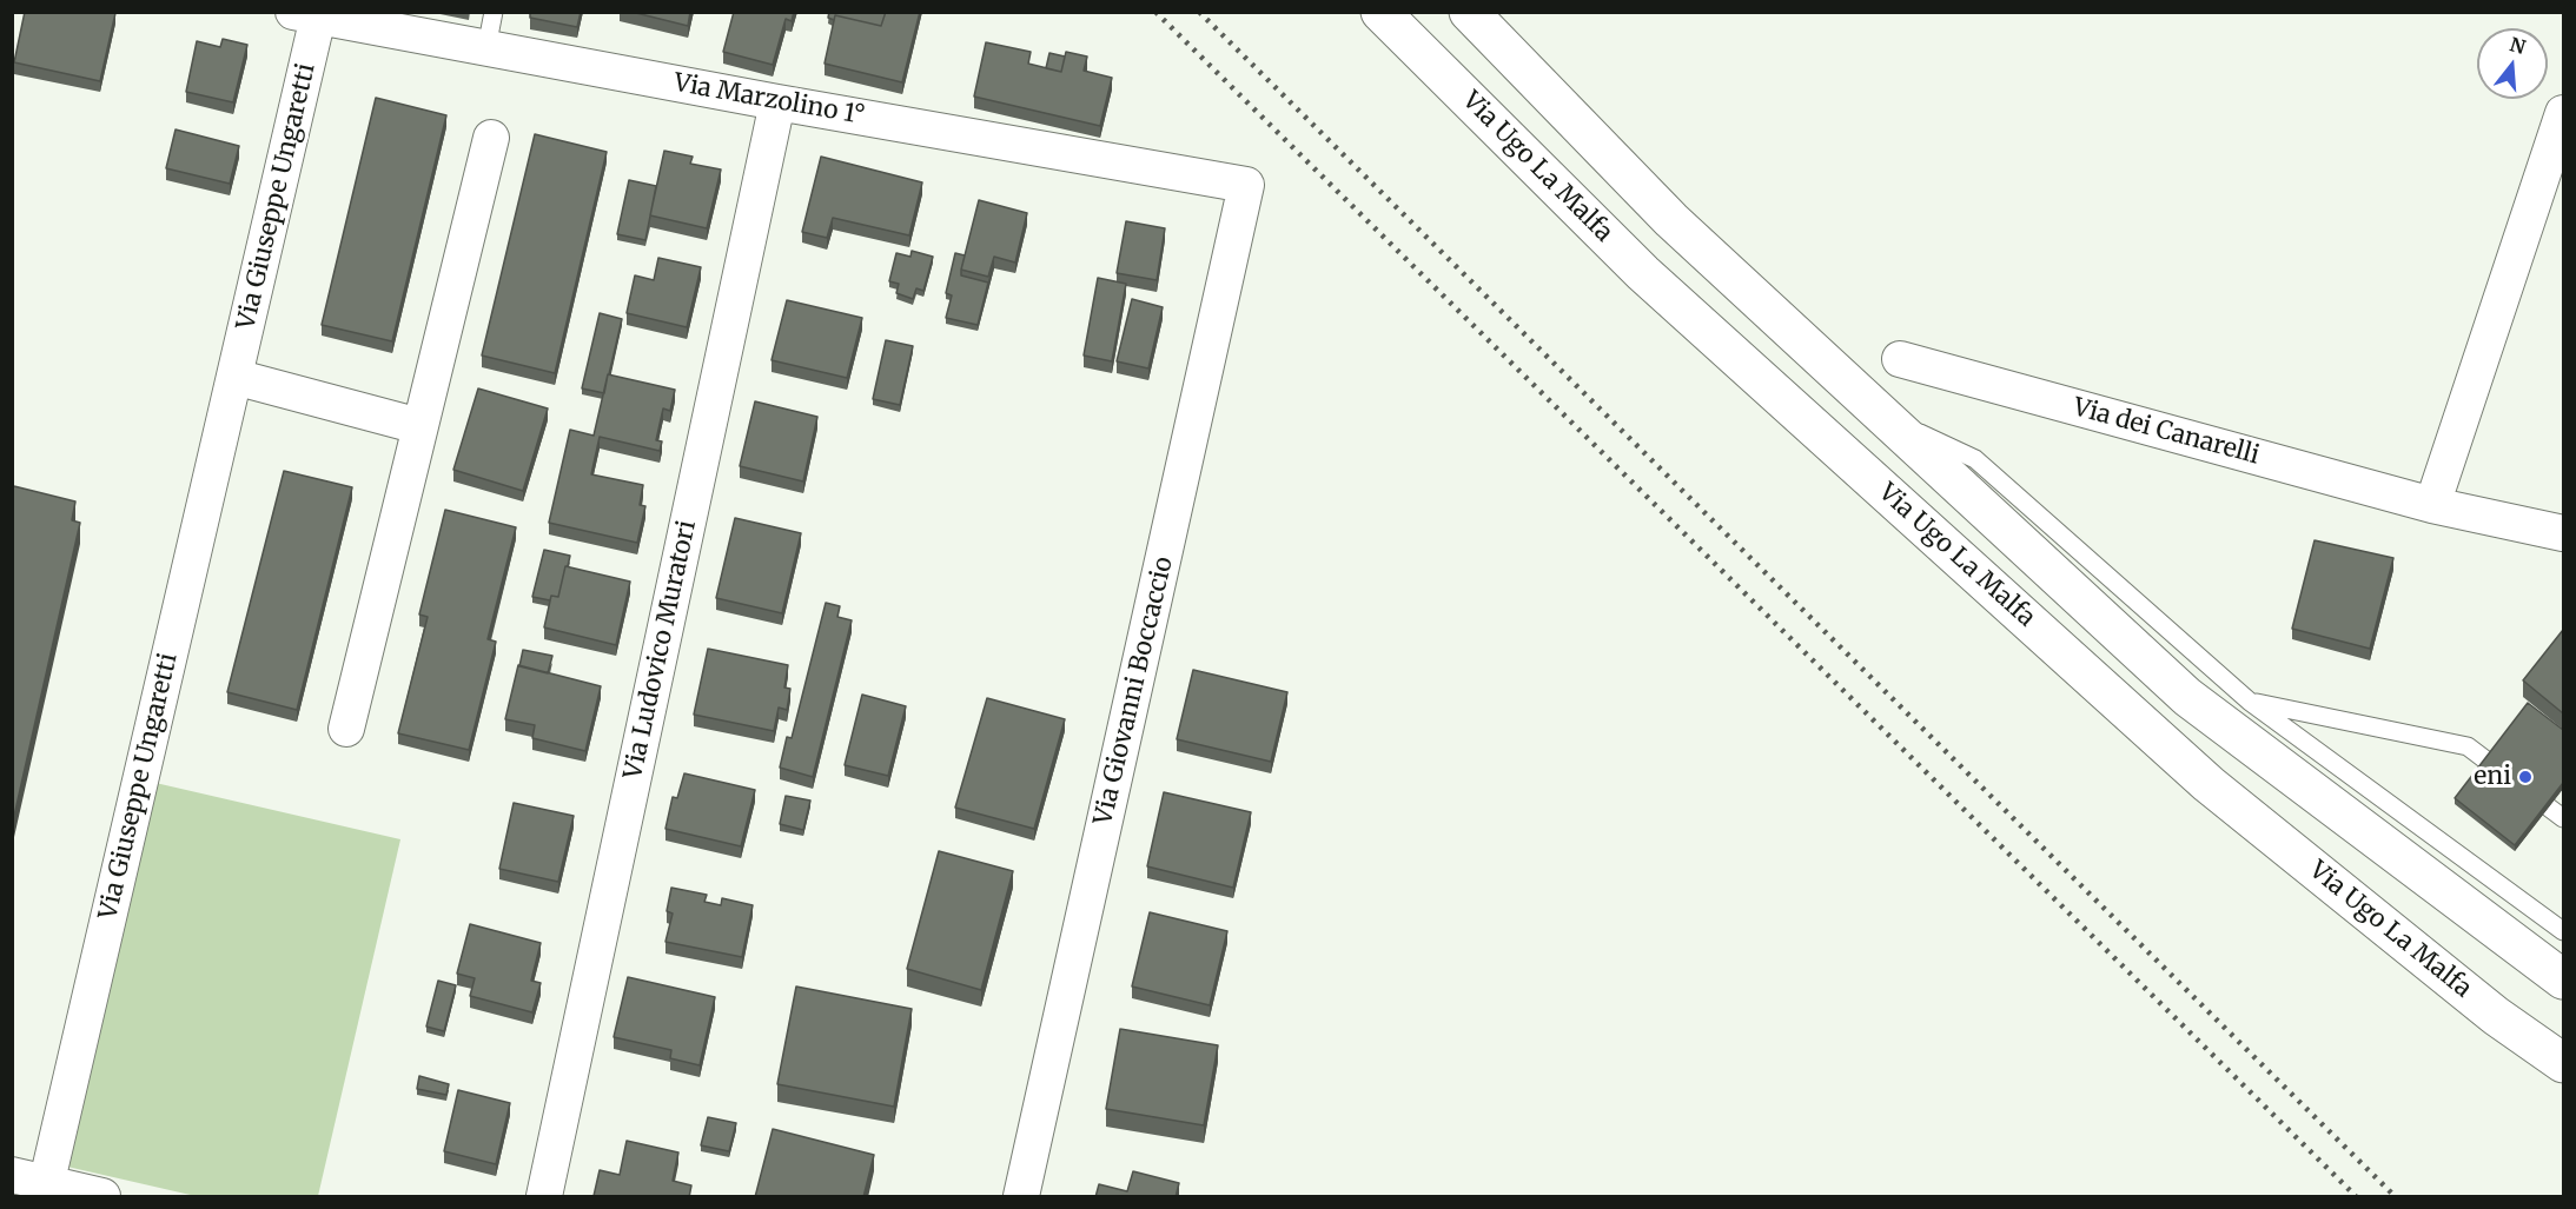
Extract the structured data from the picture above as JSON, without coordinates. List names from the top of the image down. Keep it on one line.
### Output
{"streets":{"highway":["Via Ugo La Malfa"],"street":["Via Marzolino 1°","Via Giuseppe Ungaretti","Via dei Canarelli","Via Ludovico Muratori","Via Giovanni Boccaccio"]},"crossings":[["Via Marzolino 1°","Via Giuseppe Ungaretti"],["Via Marzolino 1°","Via Ludovico Muratori"],["Via Marzolino 1°","Via Giovanni Boccaccio"]],"places":["eni"],"north":"top"}
